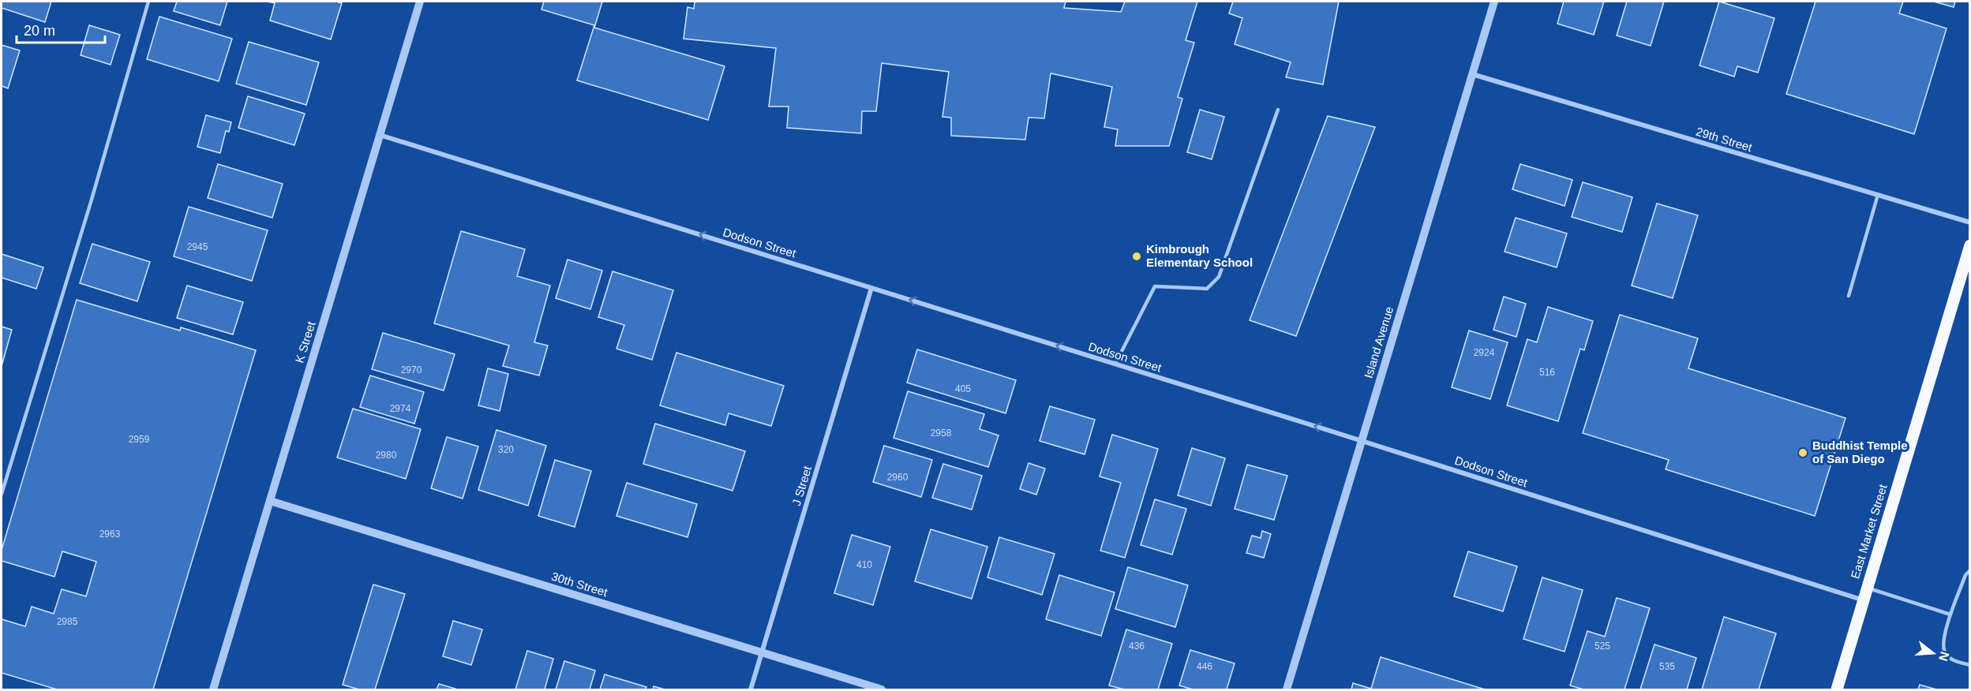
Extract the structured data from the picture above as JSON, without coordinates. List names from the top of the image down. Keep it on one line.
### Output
{"streets":{"main road":["East Market Street"],"street":["29th Street","Dodson Street","K Street","Island Avenue","J Street","30th Street"]},"crossings":[["29th Street","Island Avenue"],["Dodson Street","K Street"],["Dodson Street","Island Avenue"],["Dodson Street","J Street"],["Dodson Street","East Market Street"],["K Street","30th Street"],["J Street","30th Street"]],"one_way":["Dodson Street"],"places":["Kimbrough Elementary School","Buddhist Temple of San Diego"],"house_numbers":["2945","2924","2970","516","405","2974","2958","2959","320","2980","2960","2963","410","2985","436","525","446","535"],"scale_bar":"20 m","north":"right"}
